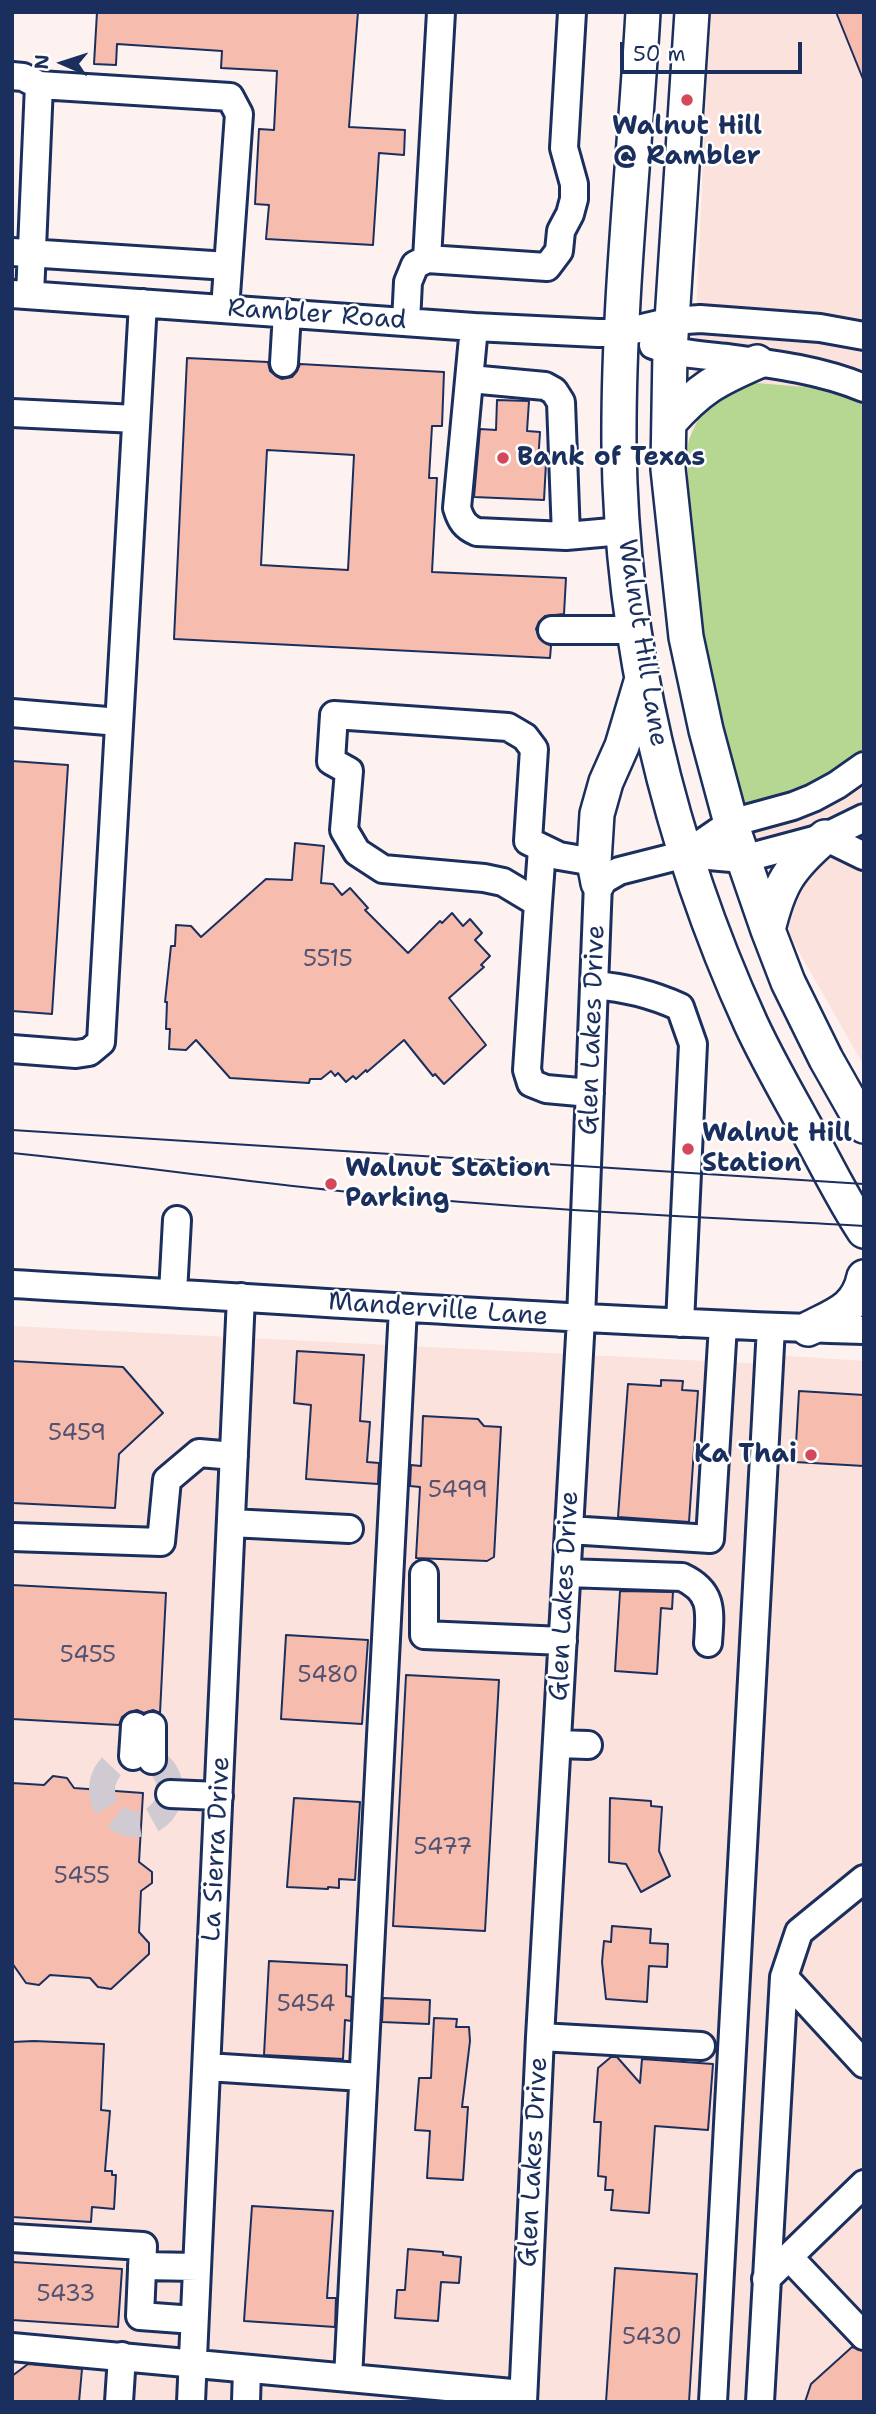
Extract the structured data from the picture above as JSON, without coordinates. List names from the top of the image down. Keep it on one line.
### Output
{"streets":{"main road":["Walnut Hill Lane"],"street":["Rambler Road","Glen Lakes Drive","Manderville Lane","La Sierra Drive"]},"crossings":[["Rambler Road","Walnut Hill Lane"],["Glen Lakes Drive","Manderville Lane"],["Manderville Lane","La Sierra Drive"]],"places":["Walnut Hill @ Rambler","Bank of Texas","Walnut Hill Station","Walnut Station Parking","Ka Thai"],"house_numbers":["5515","5459","5499","5455","5480","5477","5455","5454","5433","5430"],"scale_bar":"50 m","north":"left"}
